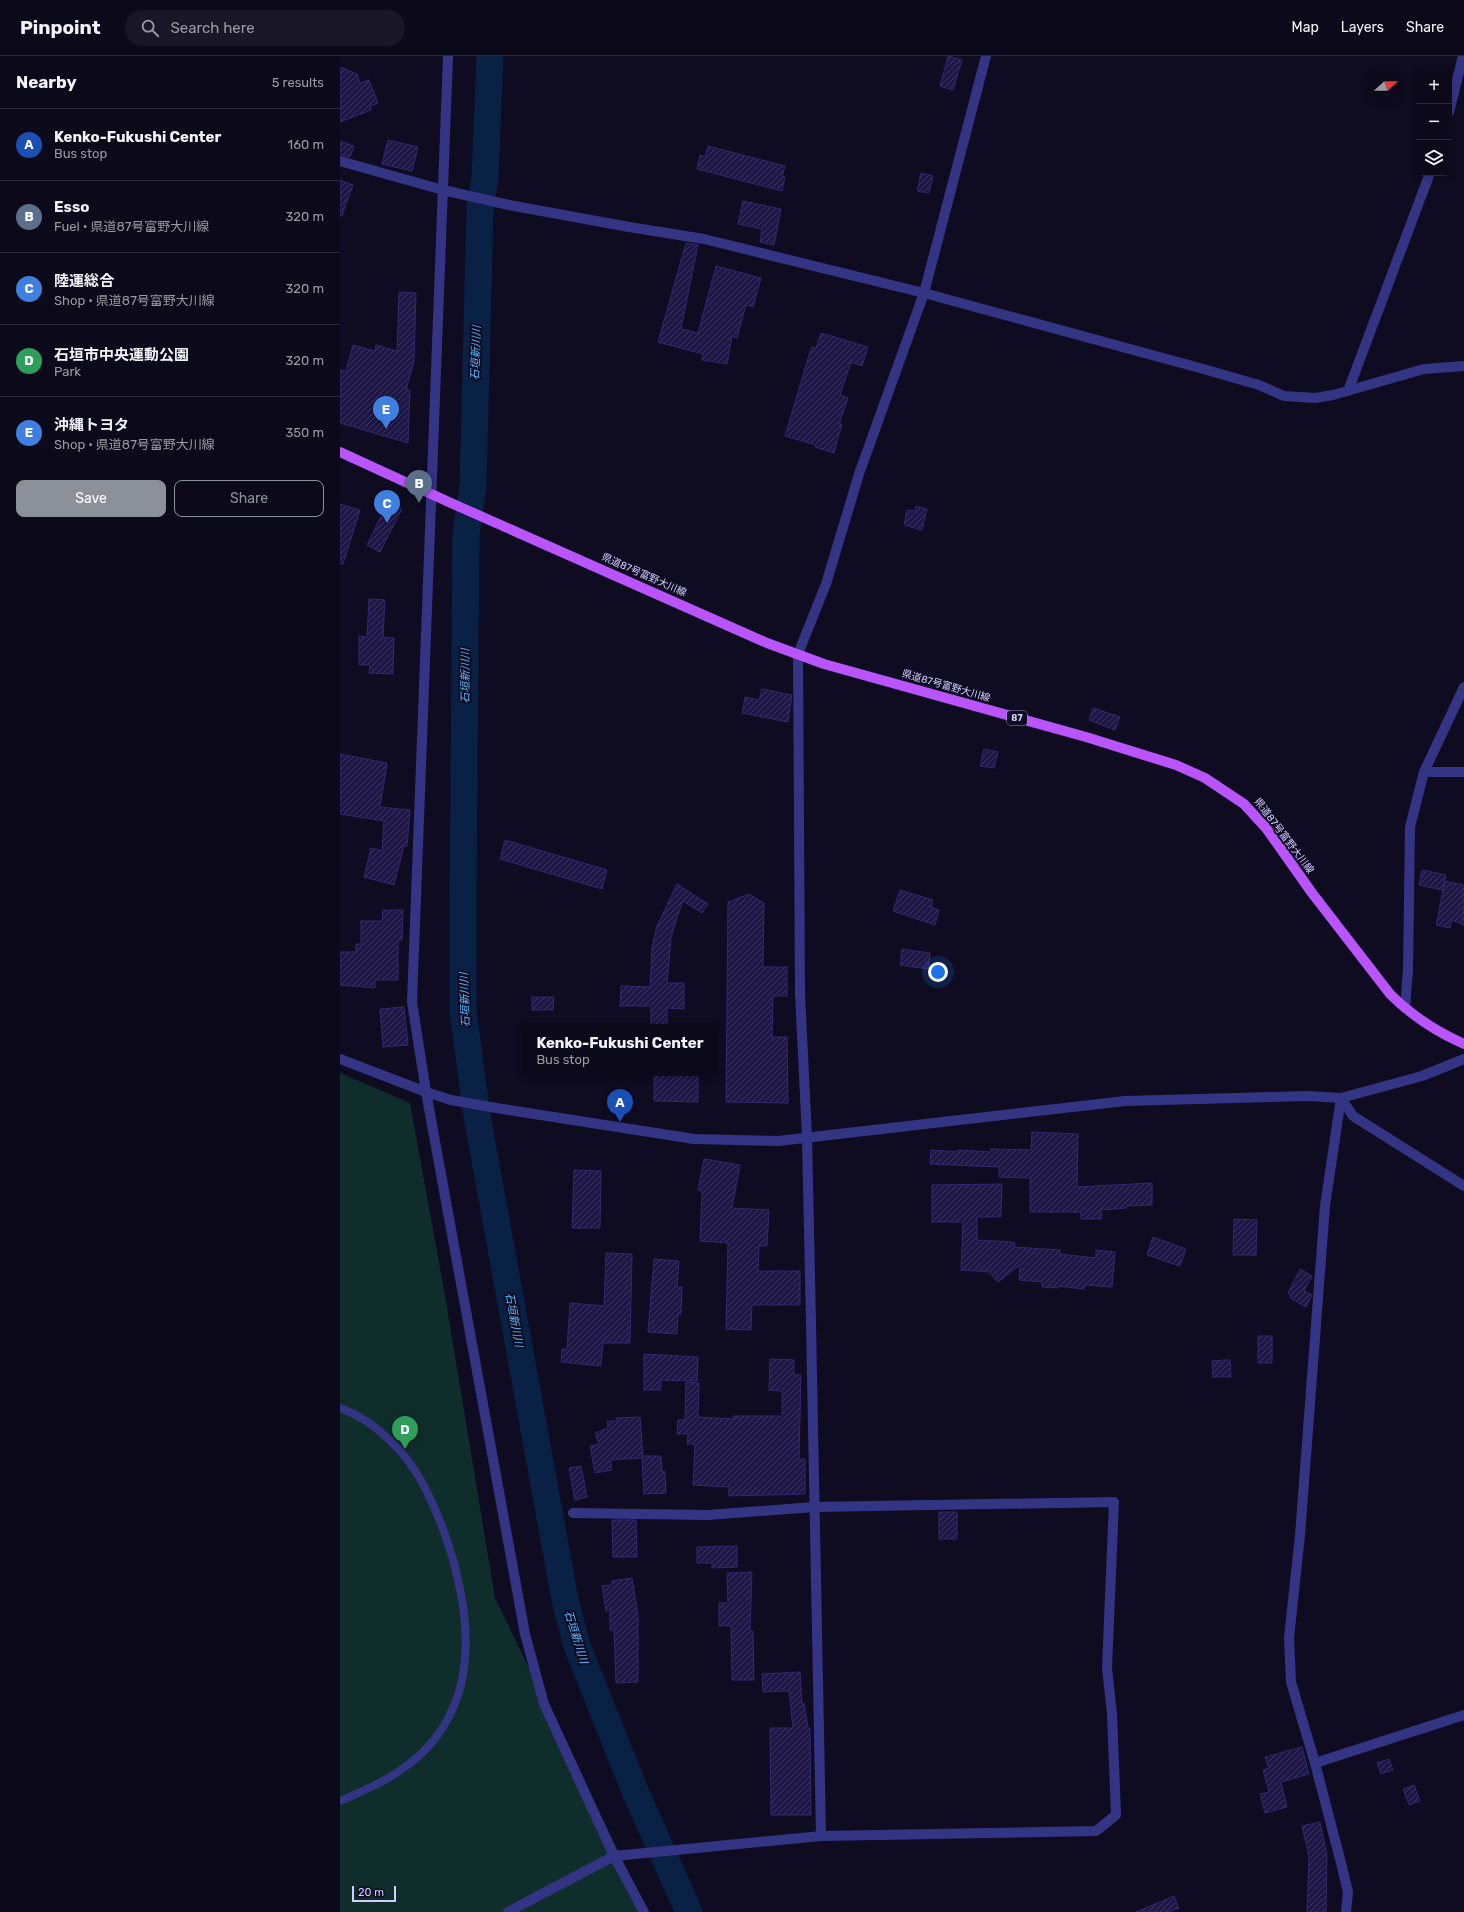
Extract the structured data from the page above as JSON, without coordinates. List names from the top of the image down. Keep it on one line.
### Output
{"streets":{"main road":["県道87号富野大川線","87"]},"water":["石垣新川川"],"scale_bar":"20 m","north":"right","page":{"header":"Pinpoint","search":"Search here","nav":["Map","Layers","Share"],"heading":["Nearby","5 results"],"map_buttons":["+","−"],"list":[{"mark":"A","name":"Kenko-Fukushi Center","note":"Bus stop","value":"160 m"},{"mark":"B","name":"Esso","note":"Fuel · 県道87号富野大川線","value":"320 m"},{"mark":"C","name":"陸運総合","note":"Shop · 県道87号富野大川線","value":"320 m"},{"mark":"D","name":"石垣市中央運動公園","note":"Park","value":"320 m"},{"mark":"E","name":"沖縄トヨタ","note":"Shop · 県道87号富野大川線","value":"350 m"}],"pins":["E","B","C","A","D"],"buttons":["Save","Share"],"popup":["Kenko-Fukushi Center","Bus stop"],"scale":"20 m"}}
